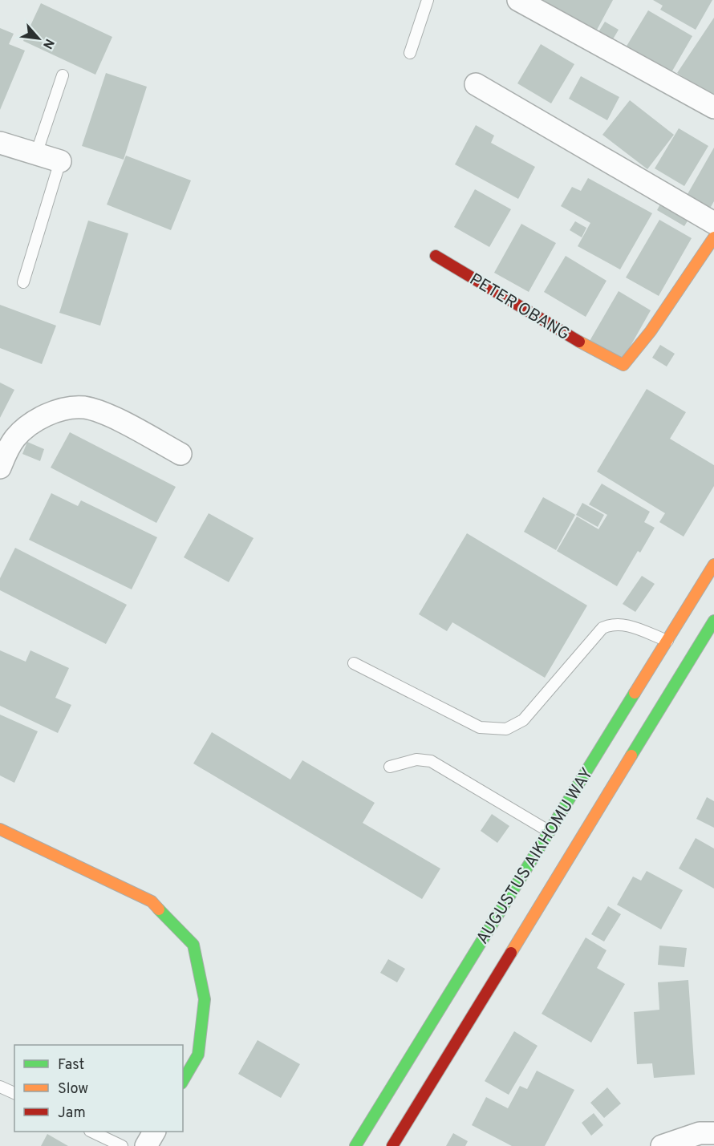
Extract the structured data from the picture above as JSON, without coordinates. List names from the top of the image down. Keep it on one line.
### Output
{"streets":{"street":["PETER OBANG","AUGUSTUS AIKHOMU WAY"]},"legend":["Fast","Slow","Jam"],"north":"bottom right"}
